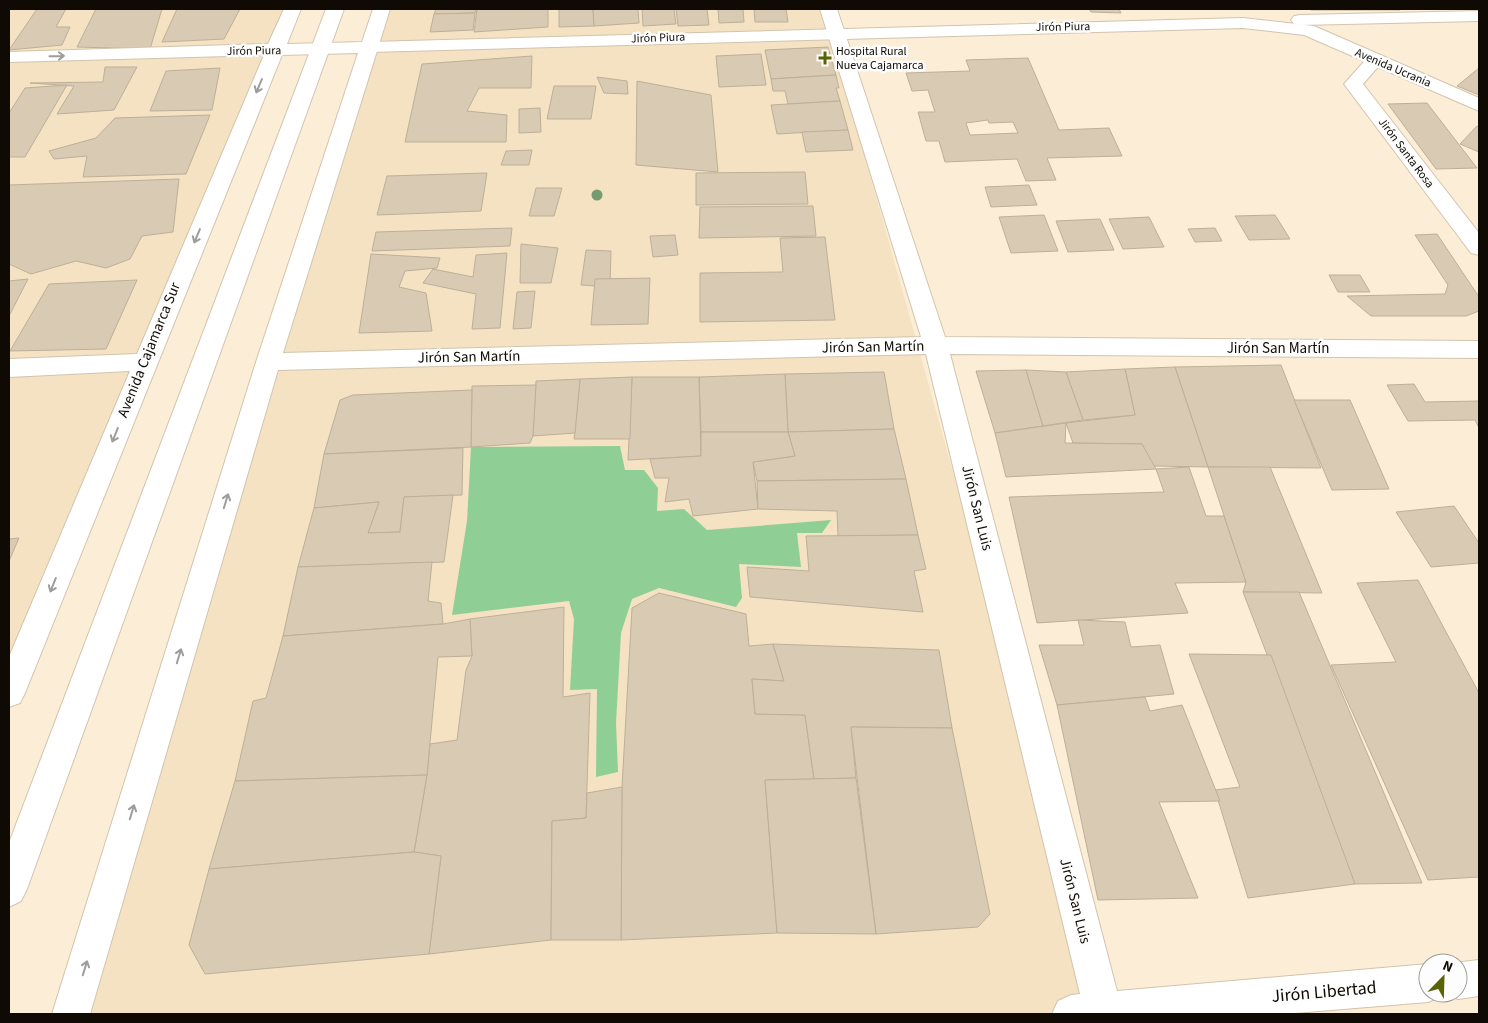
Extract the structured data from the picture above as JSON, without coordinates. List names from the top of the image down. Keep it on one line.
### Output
{"streets":{"main road":["Jirón Piura","Avenida Ucrania","Jirón Santa Rosa","Jirón San Martín","Avenida Cajamarca Sur","Jirón San Luis","Jirón Libertad"]},"crossings":[["Jirón Piura","Avenida Ucrania"],["Jirón Piura","Avenida Cajamarca Sur"],["Jirón Piura","Jirón San Luis"],["Avenida Ucrania","Jirón Santa Rosa"],["Jirón San Martín","Jirón San Luis"],["Jirón San Luis","Jirón Libertad"]],"places":{"health":["Hospital Rural Nueva Cajamarca"]},"north":"top right"}
